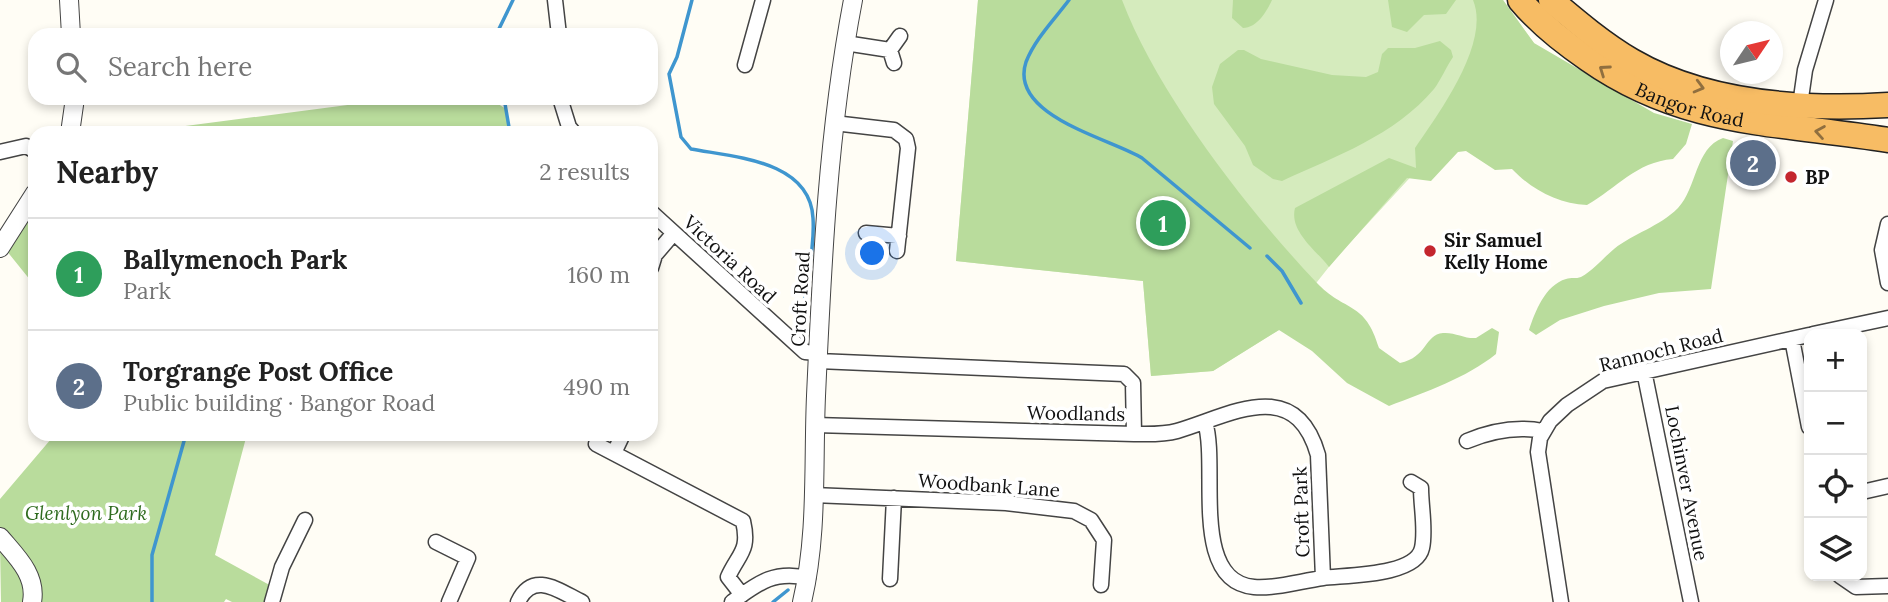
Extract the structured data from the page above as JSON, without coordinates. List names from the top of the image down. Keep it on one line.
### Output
{"streets":{"highway":["Bangor Road"],"street":["Victoria Road","Croft Road","Rannoch Road","Woodlands","Lochinver Avenue","Woodbank Lane","Croft Park"]},"crossings":[["Victoria Road","Croft Road"],["Victoria Road","Woodlands"],["Croft Road","Woodlands"],["Croft Road","Woodbank Lane"],["Rannoch Road","Lochinver Avenue"],["Woodlands","Croft Park"]],"parks":["Glenlyon Park"],"places":["BP","Sir Samuel Kelly Home"],"north":"top right","page":{"search":"Search here","heading":["Nearby","2 results"],"pins":["2","1"],"list":[{"mark":"1","name":"Ballymenoch Park","note":"Park","value":"160 m"},{"mark":"2","name":"Torgrange Post Office","note":"Public building · Bangor Road","value":"490 m"}],"map_buttons":["+","−"]}}
